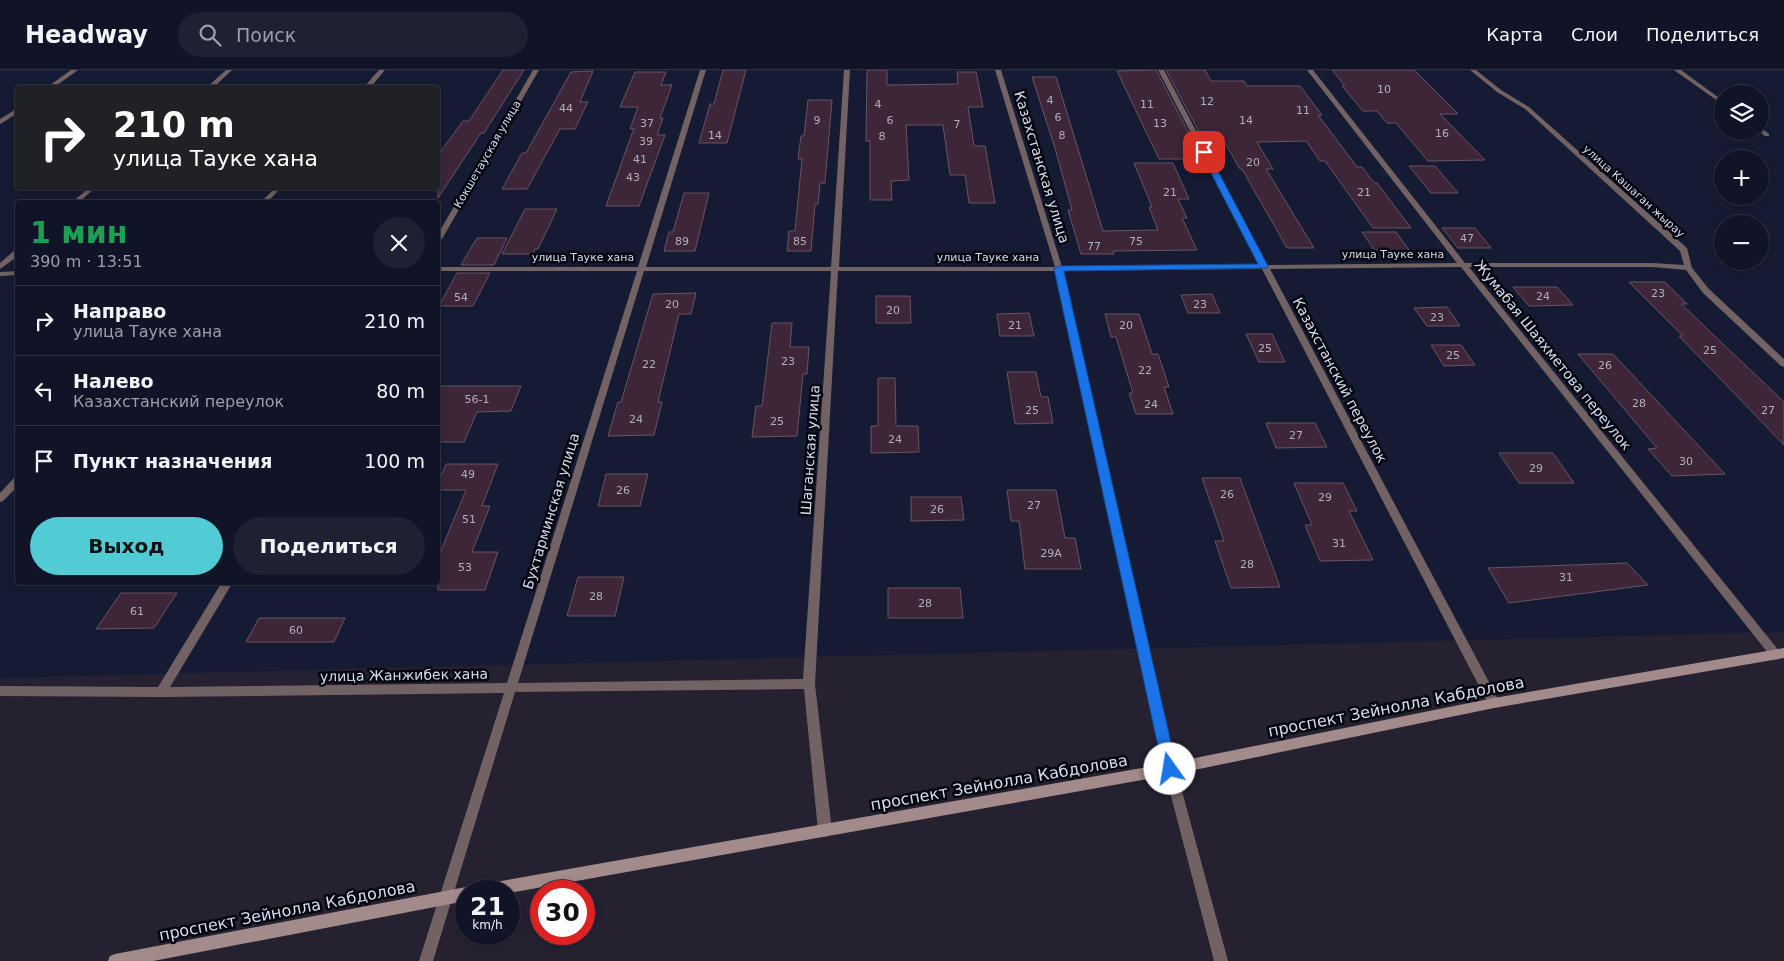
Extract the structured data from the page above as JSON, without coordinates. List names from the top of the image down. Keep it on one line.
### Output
{"streets":{"main road":["проспект Зейнолла Кабдолова"],"street":["Кокшетауская улица","Казахстанская улица","улица Кашаган жырау","улица Тауке хана","Жумабая Шаяхметова переулок","Казахстанский переулок","Шаганская улица","Бухтарминская улица","улица Жанжибек хана"]},"crossings":[["Казахстанская улица","улица Тауке хана"],["Казахстанская улица","проспект Зейнолла Кабдолова"],["улица Кашаган жырау","улица Тауке хана"],["улица Тауке хана","Жумабая Шаяхметова переулок"],["улица Тауке хана","Казахстанский переулок"],["улица Тауке хана","Шаганская улица"],["улица Тауке хана","Бухтарминская улица"],["Жумабая Шаяхметова переулок","проспект Зейнолла Кабдолова"],["Казахстанский переулок","проспект Зейнолла Кабдолова"],["Шаганская улица","улица Жанжибек хана"],["Шаганская улица","проспект Зейнолла Кабдолова"],["Бухтарминская улица","улица Жанжибек хана"],["Бухтарминская улица","проспект Зейнолла Кабдолова"]],"house_numbers":["10","4","12","4","11","44","11","6","9","6","14","37","13","7","16","14","8","8","39","41","20","43","21","21","47","89","85","75","77","23","24","54","20","23","20","23","21","20","25","25","25","23","22","26","22","56-1","28","24","25","27","24","25","27","24","30","29","49","26","26","29","27","26","51","31","29А","28","53","31","28","28","61","60"],"page":{"header":"Headway","search":"Поиск","nav":["Карта","Слои","Поделиться"],"map_buttons":["+","−"],"turn":["210 m","улица Тауке хана"],"heading":["1 мин","390 m · 13:51"],"list":[{"name":"Направо","note":"улица Тауке хана","value":"210 m"},{"name":"Налево","note":"Казахстанский переулок","value":"80 m"},{"name":"Пункт назначения","value":"100 m"}],"buttons":["Выход","Поделиться"],"speed":"21 km/h","limit":"30"}}
